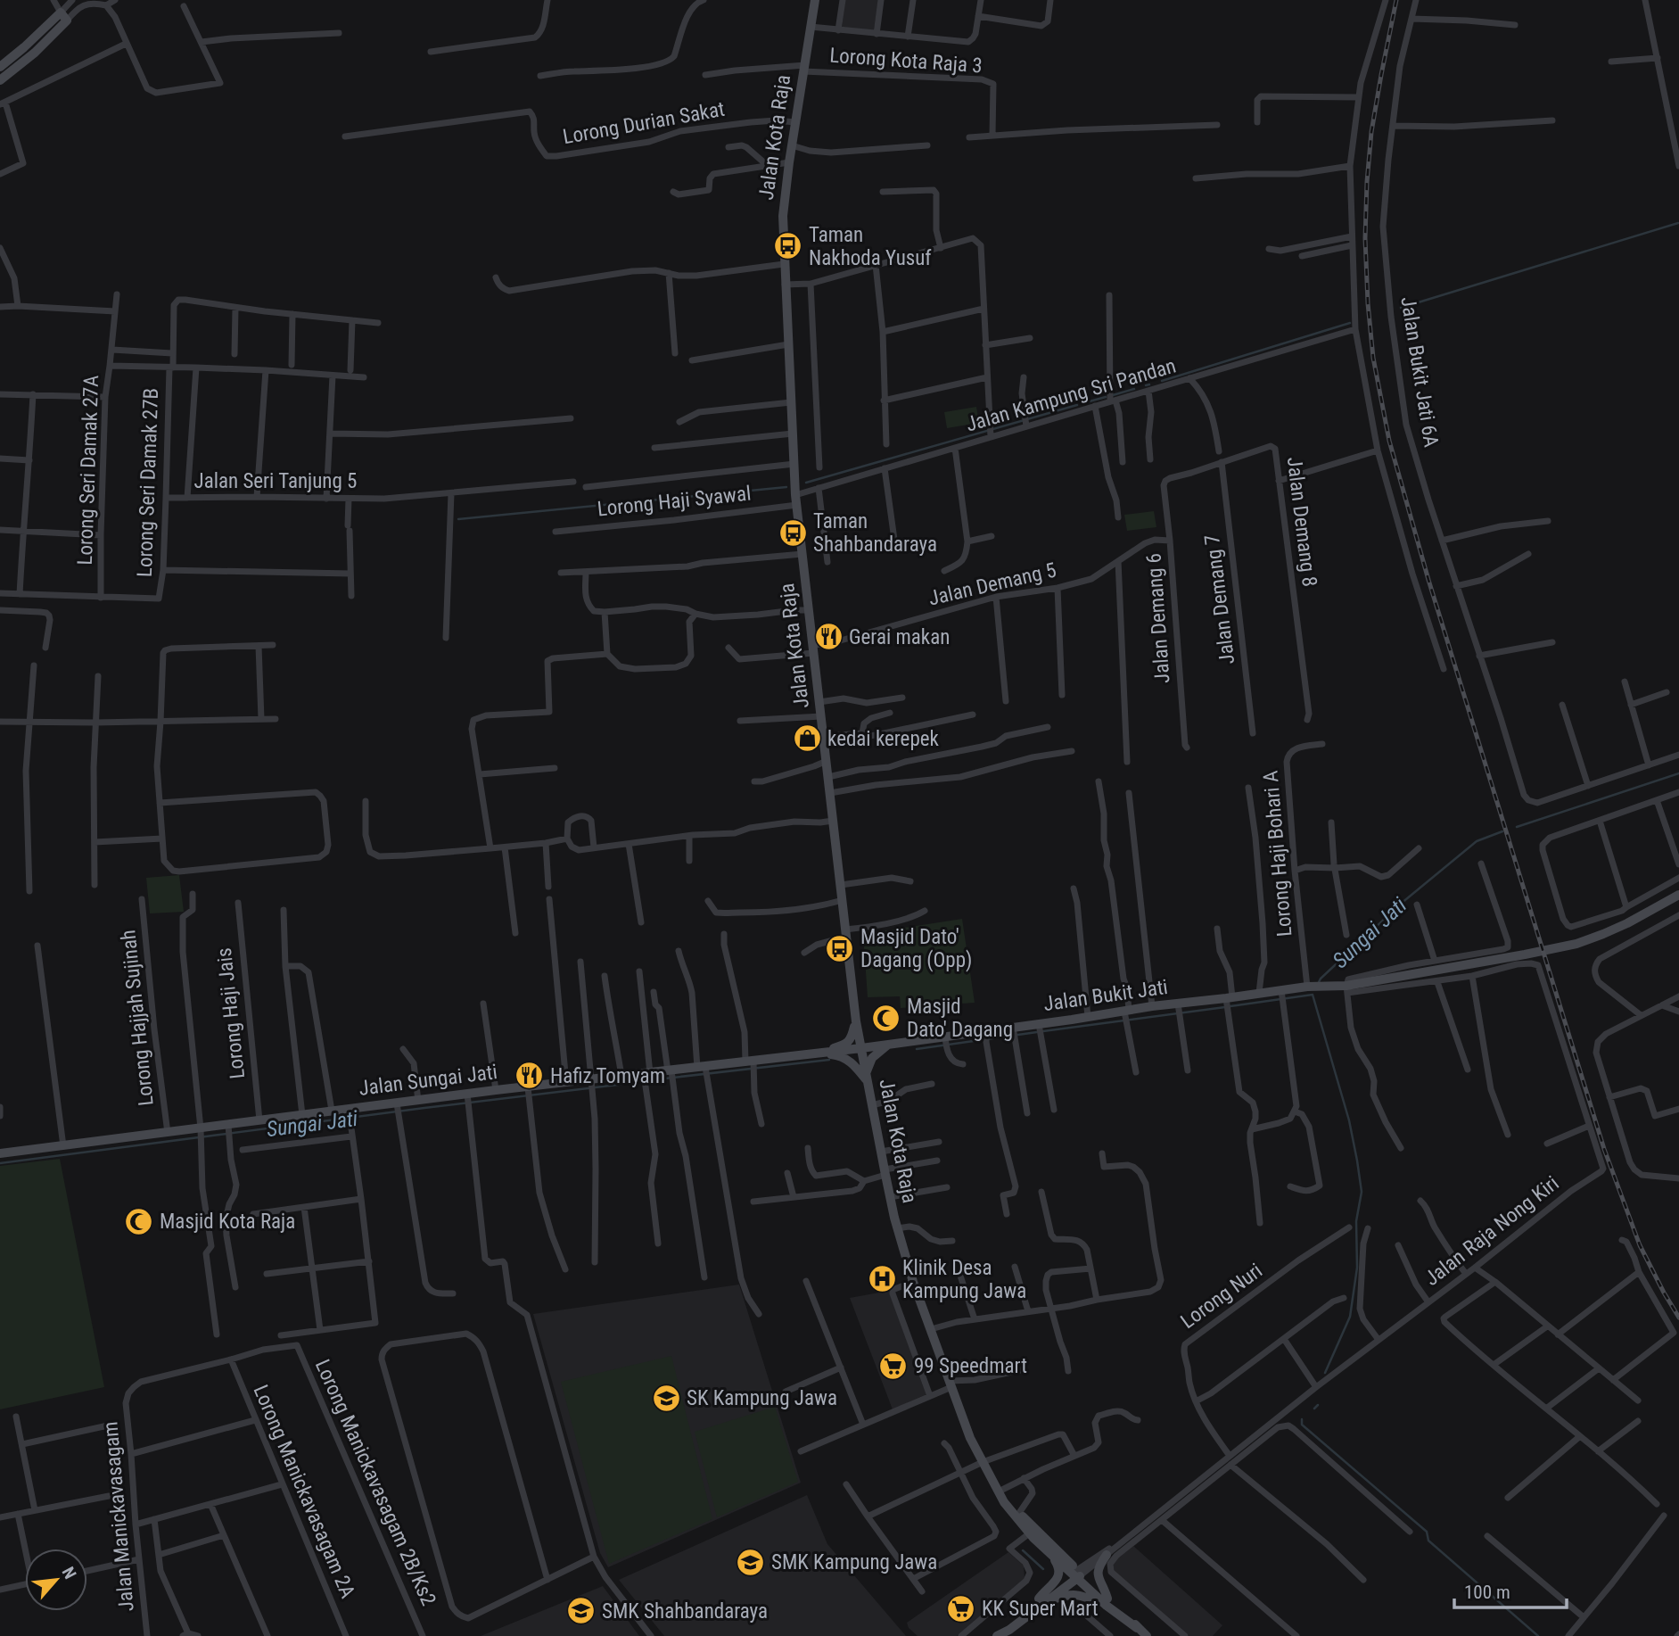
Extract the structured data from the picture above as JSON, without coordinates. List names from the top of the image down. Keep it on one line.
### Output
{"streets":{"main road":["Jalan Kota Raja","Jalan Bukit Jati","Jalan Sungai Jati"],"street":["Lorong Kota Raja 3","Lorong Durian Sakat","Jalan Bukit Jati 6A","Jalan Kampung Sri Pandan","Lorong Seri Damak 27A","Jalan Seri Tanjung 5","Lorong Seri Damak 27B","Lorong Haji Syawal","Jalan Demang 8","Jalan Demang 5","Jalan Demang 7","Jalan Demang 6","Lorong Haji Bohari A","Lorong Haji Jais","Lorong Hajjah Sujinah","Jalan Raja Nong Kiri","Lorong Nuri","Lorong Manickavasagam 2B/Ks2","Lorong Manickavasagam 2A","Jalan Manickavasagam"]},"crossings":[["Lorong Kota Raja 3","Jalan Kota Raja"],["Lorong Durian Sakat","Jalan Kota Raja"],["Jalan Kota Raja","Jalan Kampung Sri Pandan"],["Jalan Kota Raja","Lorong Haji Syawal"],["Jalan Kota Raja","Jalan Demang 5"],["Jalan Kota Raja","Jalan Bukit Jati"],["Jalan Kota Raja","Jalan Sungai Jati"],["Jalan Kota Raja","Jalan Raja Nong Kiri"],["Jalan Kampung Sri Pandan","Lorong Haji Syawal"],["Lorong Seri Damak 27A","Lorong Seri Damak 27B"],["Jalan Seri Tanjung 5","Lorong Seri Damak 27B"],["Jalan Demang 8","Jalan Demang 7"],["Jalan Demang 8","Jalan Demang 6"],["Jalan Demang 5","Jalan Demang 6"],["Lorong Haji Bohari A","Jalan Bukit Jati"],["Jalan Bukit Jati","Jalan Sungai Jati"],["Jalan Bukit Jati","Jalan Raja Nong Kiri"],["Lorong Haji Jais","Jalan Sungai Jati"],["Lorong Hajjah Sujinah","Jalan Sungai Jati"],["Jalan Raja Nong Kiri","Lorong Nuri"],["Lorong Manickavasagam 2B/Ks2","Lorong Manickavasagam 2A"],["Lorong Manickavasagam 2B/Ks2","Jalan Manickavasagam"],["Lorong Manickavasagam 2A","Jalan Manickavasagam"]],"water":["Sungai Jati"],"places":{"bus stop":["Taman Nakhoda Yusuf","Taman Shahbandaraya","Masjid Dato' Dagang (Opp)"],"restaurant":["Gerai makan","Hafiz Tomyam"],"shop":["kedai kerepek"],"mosque":["Masjid Dato' Dagang","Masjid Kota Raja"],"hospital":["Klinik Desa Kampung Jawa"],"supermarket":["99 Speedmart","KK Super Mart"],"school or university":["SK Kampung Jawa","SMK Kampung Jawa","SMK Shahbandaraya"]},"scale_bar":"100 m","north":"top right"}
